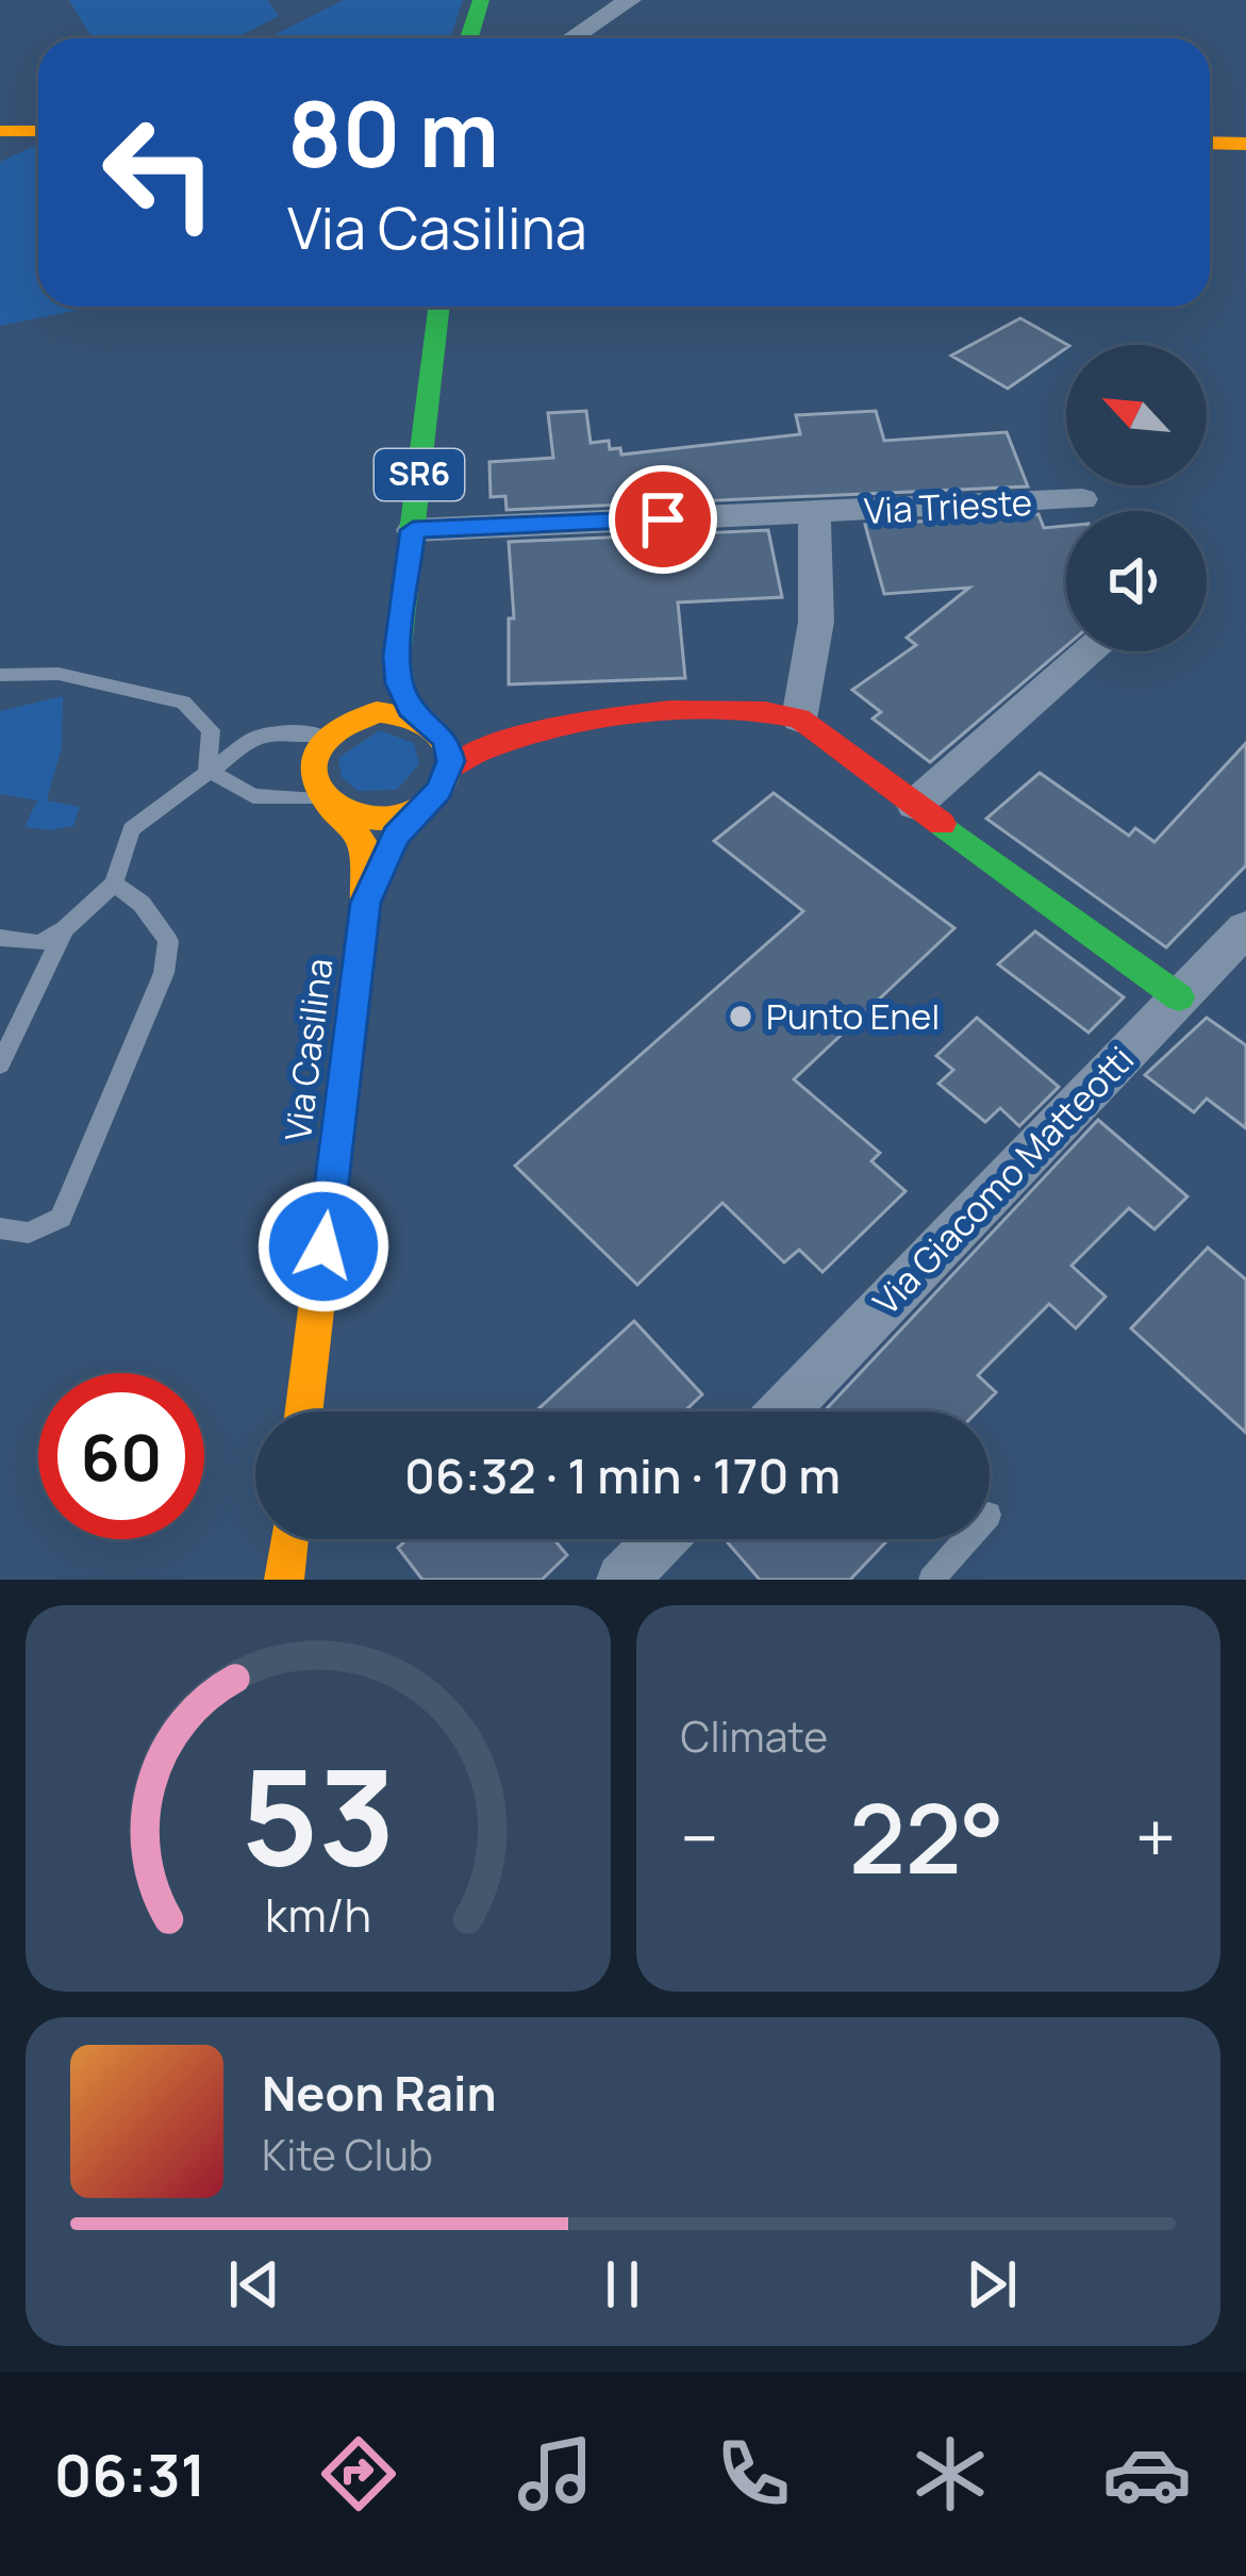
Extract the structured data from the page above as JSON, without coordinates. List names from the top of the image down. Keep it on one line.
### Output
{"streets":{"main road":["SR6","Via Casilina"],"street":["Via Trieste","Via Giacomo Matteotti"]},"crossings":[["SR6","Via Trieste"],["SR6","Via Casilina"]],"places":["Punto Enel"],"north":"top left","page":{"turn":["80 m","Via Casilina"],"limit":"60","trip":"06:32 · 1 min · 170 m","tile":"Climate","heat":["−","22°","+"],"song":["Neon Rain","Kite Club"],"tabs":"06:31","gauge":["53","km/h"]}}
